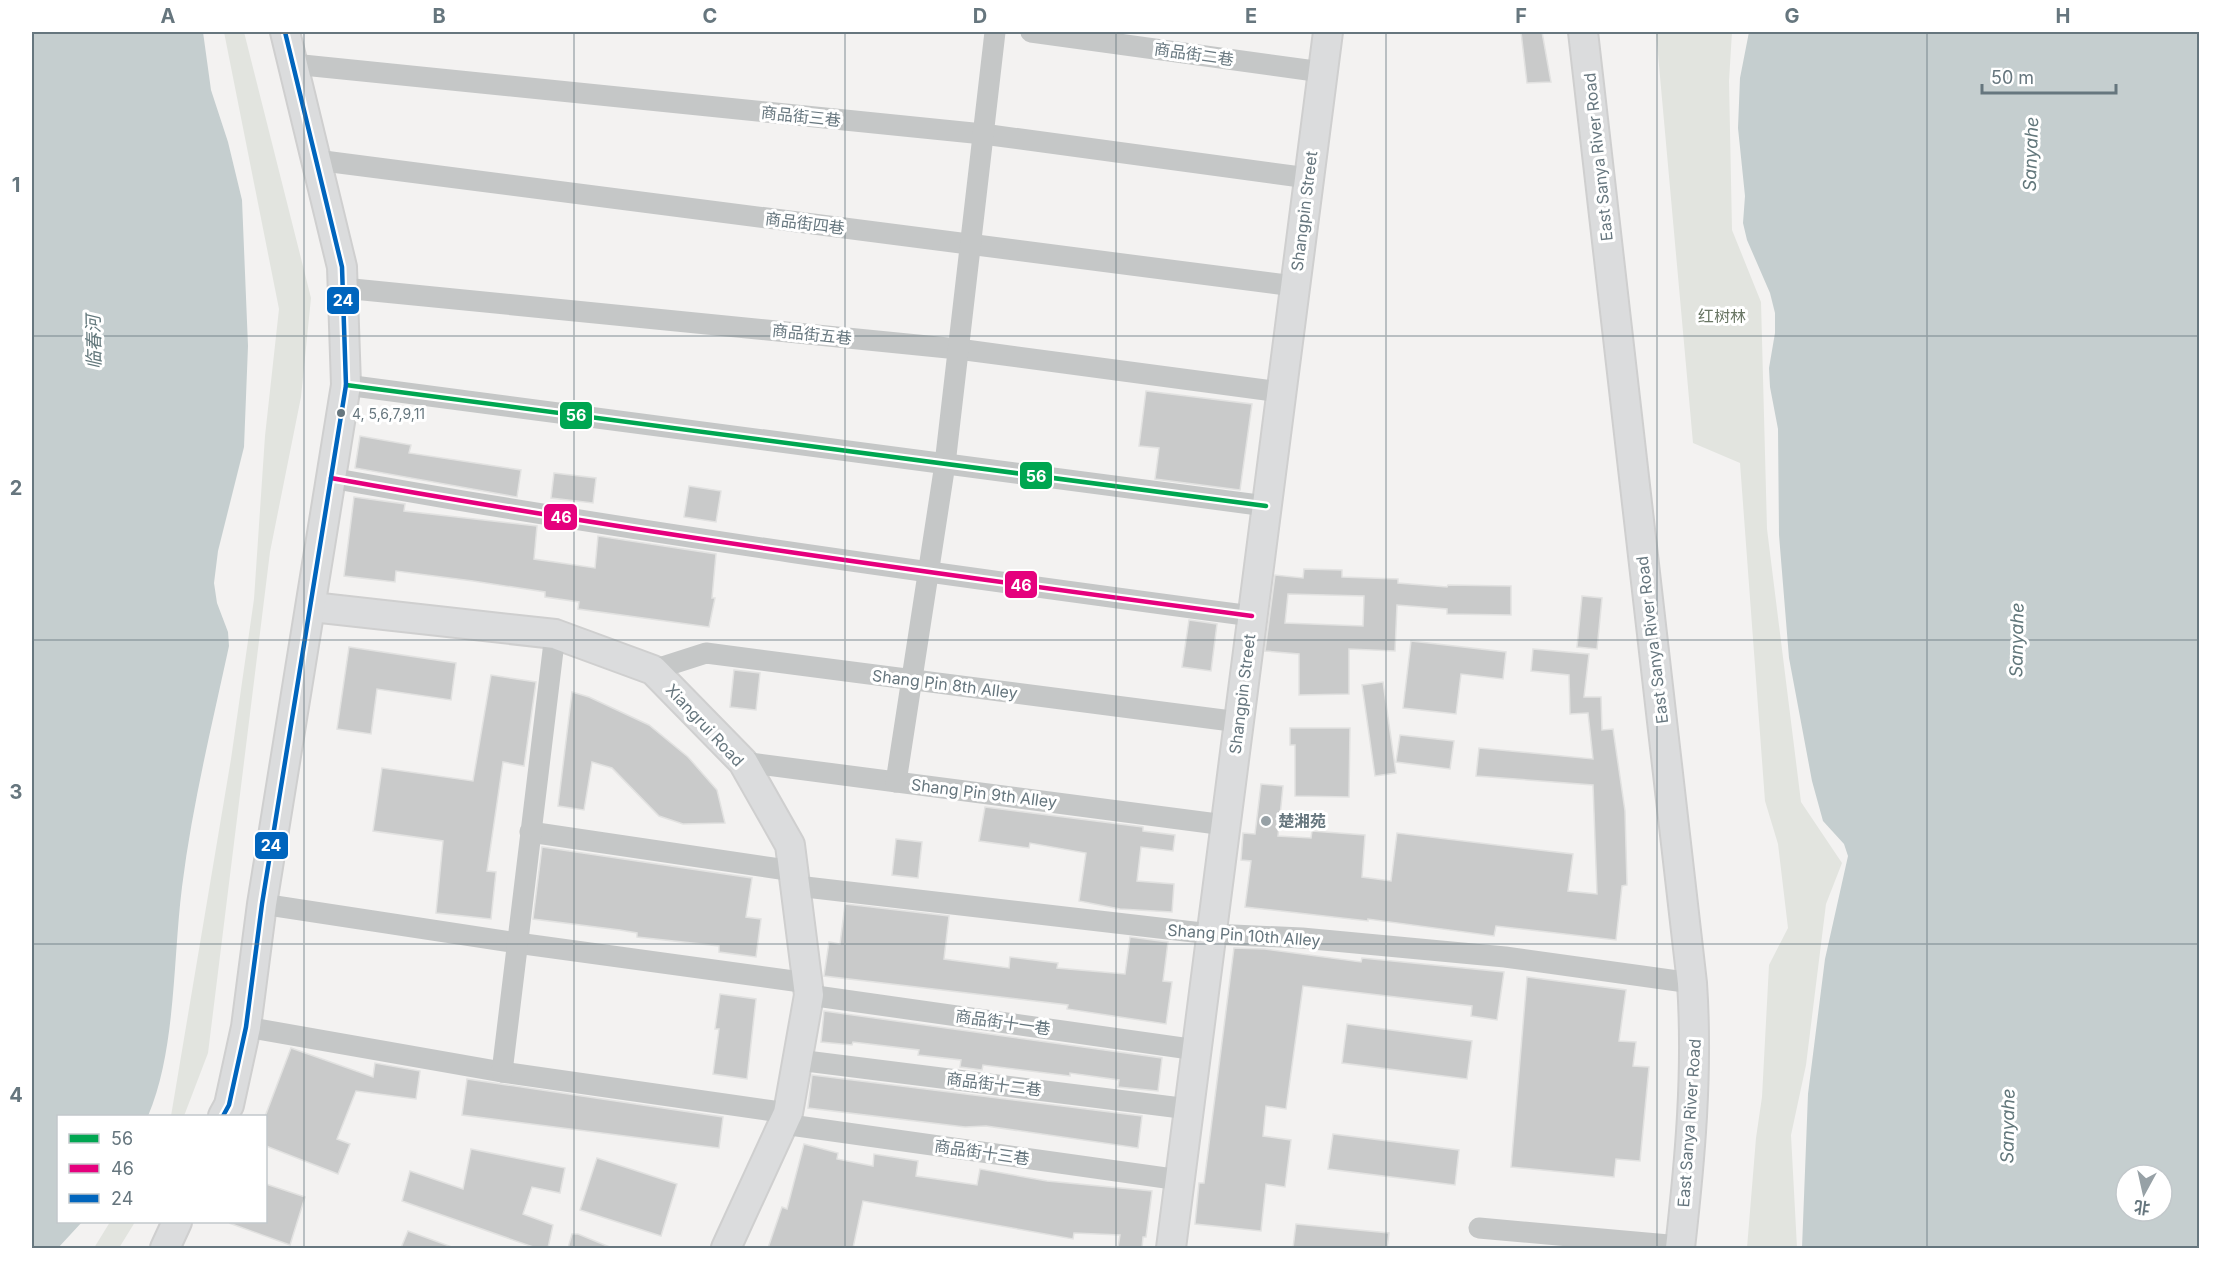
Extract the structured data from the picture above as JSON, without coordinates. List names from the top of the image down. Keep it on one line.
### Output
{"streets":{"street":["商品街二巷","商品街三巷","East Sanya River Road","Shangpin Street","商品街四巷","商品街五巷","Shang Pin 8th Alley","Xiangrui Road","Shang Pin 9th Alley","Shang Pin 10th Alley","商品街十一巷","商品街十二巷","商品街十三巷"]},"crossings":[["商品街二巷","Shangpin Street"],["商品街三巷","Shangpin Street"],["East Sanya River Road","Shang Pin 10th Alley"],["Shangpin Street","商品街四巷"],["Shangpin Street","商品街五巷"],["Shangpin Street","Shang Pin 8th Alley"],["Shangpin Street","Shang Pin 9th Alley"],["Shangpin Street","Shang Pin 10th Alley"],["Shangpin Street","商品街十一巷"],["Shangpin Street","商品街十二巷"],["Shangpin Street","商品街十三巷"],["Shang Pin 8th Alley","Xiangrui Road"],["Xiangrui Road","Shang Pin 9th Alley"],["Xiangrui Road","Shang Pin 10th Alley"],["Xiangrui Road","商品街十一巷"],["Xiangrui Road","商品街十二巷"],["Xiangrui Road","商品街十三巷"]],"water":["Sanyahe","临春河"],"parks":["红树林"],"places":["4, 5,6,7,9,11","楚湘苑"],"lines":["transit line 24","transit line 56","transit line 46"],"legend":["56","46","24"],"scale_bar":"50 m","north":"bottom","grid":{"columns":["A","B","C","D","E","F","G","H"],"rows":["1","2","3","4"]}}
